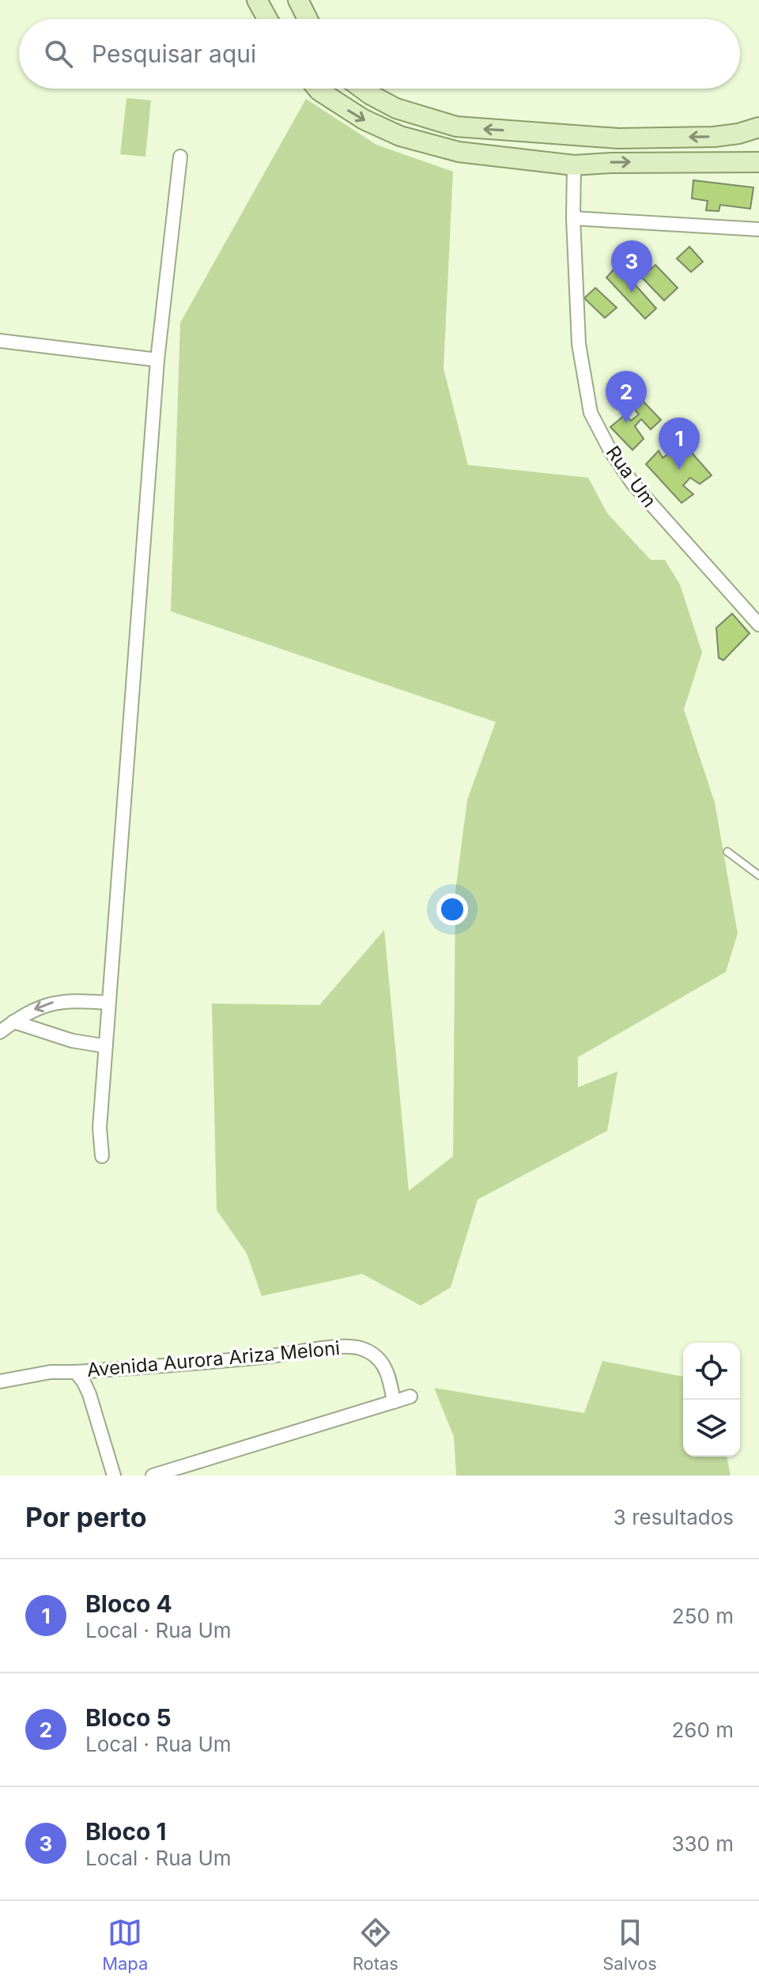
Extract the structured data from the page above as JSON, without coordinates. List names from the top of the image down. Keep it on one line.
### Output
{"streets":{"street":["Rua Um","Avenida Aurora Ariza Meloni"]},"page":{"search":"Pesquisar aqui","pins":["3","2","1"],"heading":["Por perto","3 resultados"],"list":[{"mark":"1","name":"Bloco 4","note":"Local · Rua Um","value":"250 m"},{"mark":"2","name":"Bloco 5","note":"Local · Rua Um","value":"260 m"},{"mark":"3","name":"Bloco 1","note":"Local · Rua Um","value":"330 m"}],"nav":["Mapa","Rotas","Salvos"]}}
